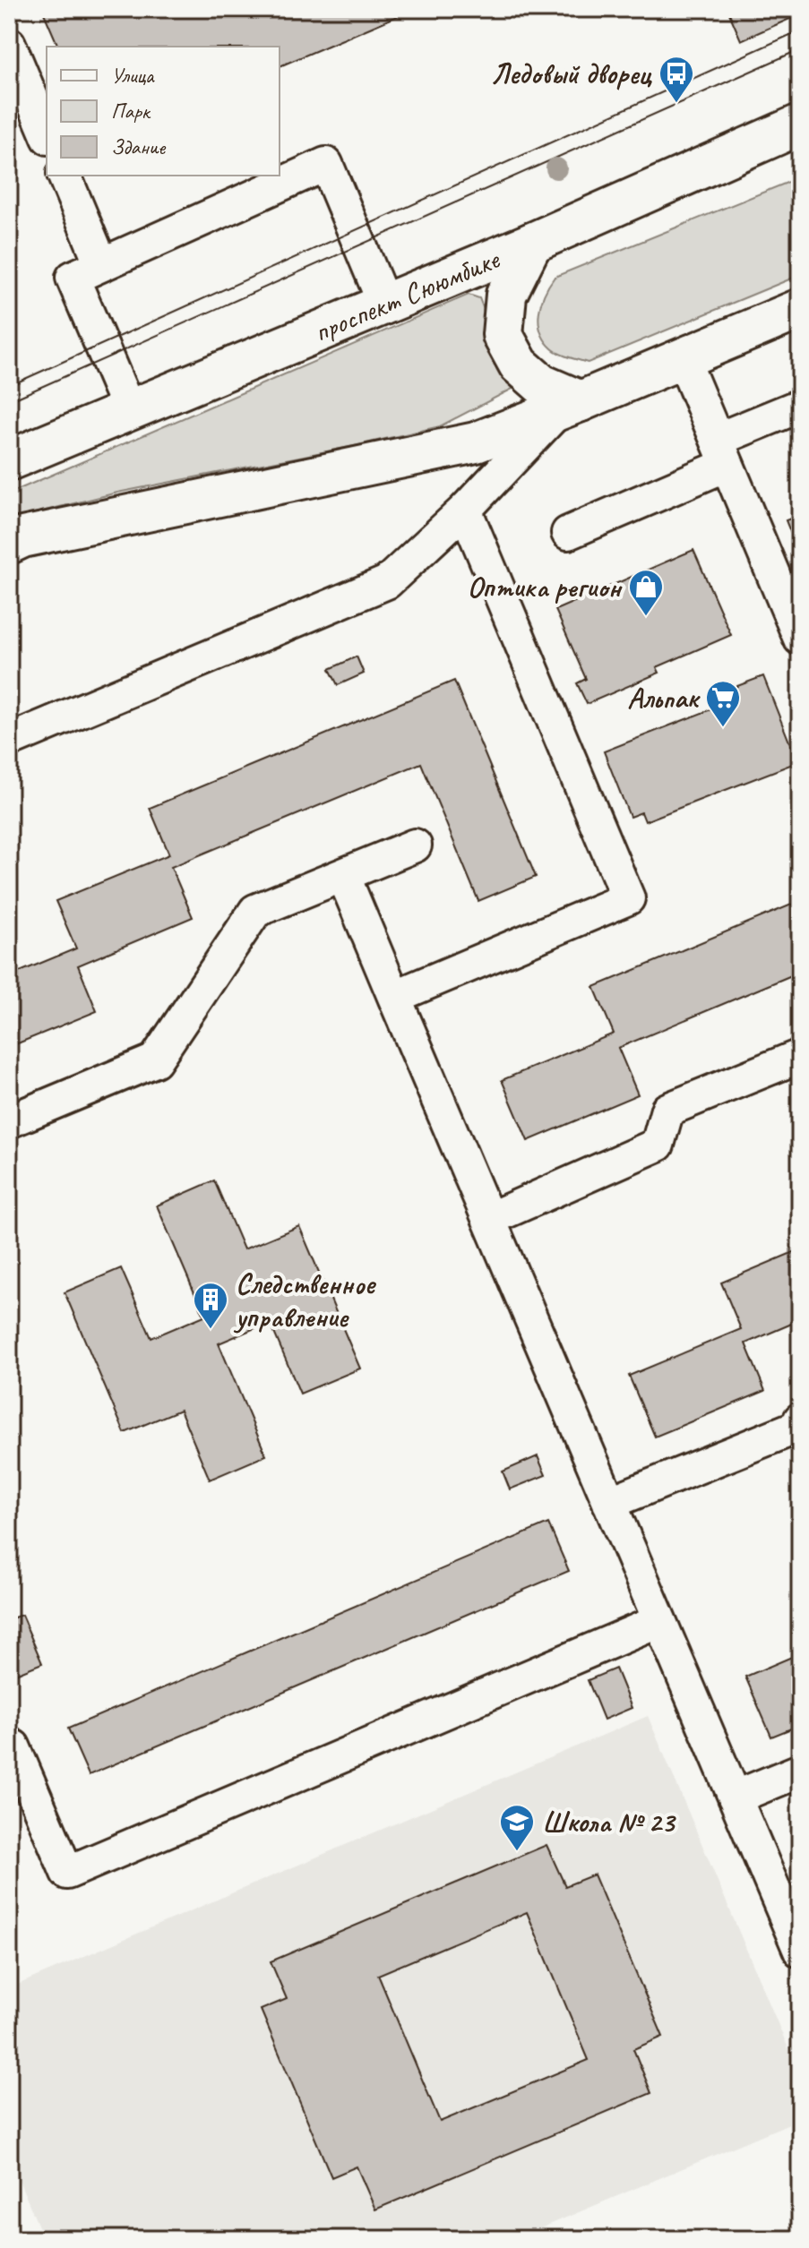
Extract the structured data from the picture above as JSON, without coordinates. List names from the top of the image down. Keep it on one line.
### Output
{"streets":{"main road":["проспект Сююмбике"]},"places":{"bus stop":["Ледовый дворец"],"shop":["Оптика регион"],"supermarket":["Альпак"],"building":["Следственное управление"],"school or university":["Школа № 23"]},"legend":["Улица","Парк","Здание"]}
